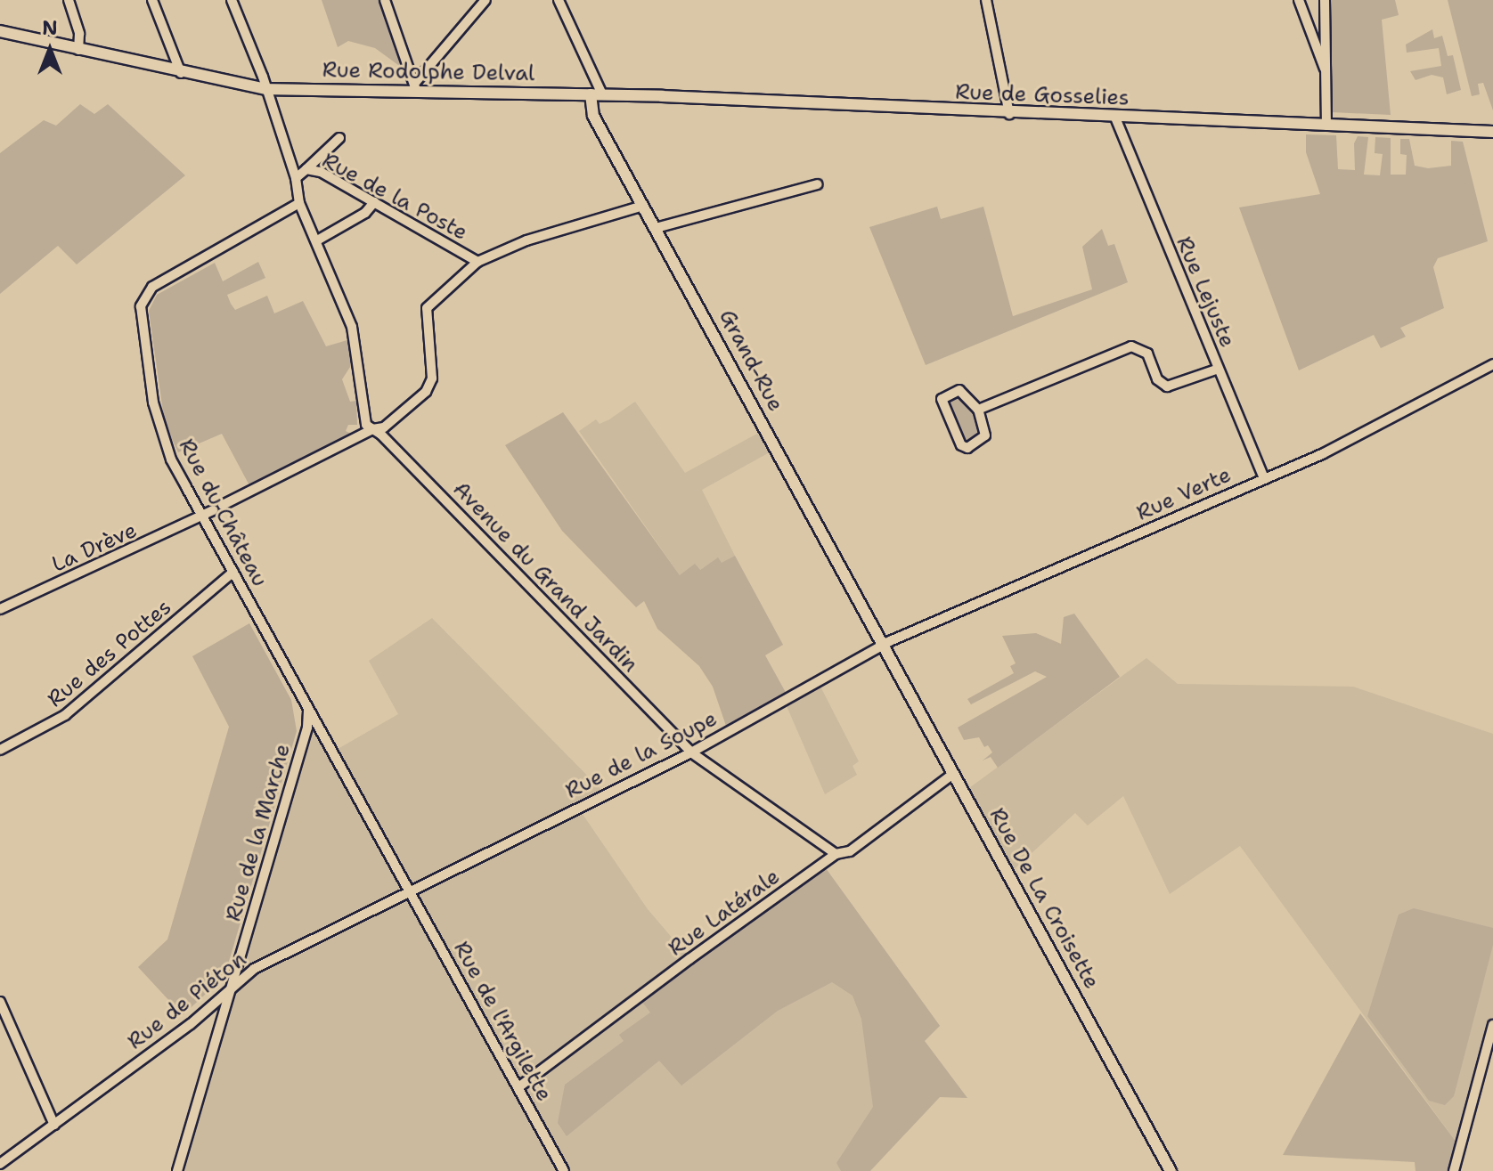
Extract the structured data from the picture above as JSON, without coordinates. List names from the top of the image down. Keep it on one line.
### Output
{"streets":{"main road":["Rue Rodolphe Delval","Rue de Gosselies","Grand-Rue","Rue De La Croisette"],"street":["Rue de la Poste","Rue Lejuste","Rue Verte","Rue du Château","La Drève","Avenue du Grand Jardin","Rue des Pottes","Rue de la Soupe","Rue de la Marche","Rue Latérale","Rue de Piéton","Rue de l'Argilette"]},"crossings":[["Rue Rodolphe Delval","Rue de Gosselies"],["Rue Rodolphe Delval","Grand-Rue"],["Rue de Gosselies","Rue Lejuste"],["Rue de Gosselies","Grand-Rue"],["Rue Lejuste","Rue Verte"],["Grand-Rue","Rue Verte"],["Grand-Rue","Rue de la Soupe"],["Grand-Rue","Rue De La Croisette"],["Rue Verte","Rue de la Soupe"],["Rue Verte","Rue De La Croisette"],["Rue du Château","La Drève"],["Rue du Château","Rue des Pottes"],["Rue du Château","Rue de la Soupe"],["Rue du Château","Rue de la Marche"],["Rue du Château","Rue de Piéton"],["Rue du Château","Rue de l'Argilette"],["Avenue du Grand Jardin","Rue de la Soupe"],["Avenue du Grand Jardin","Rue Latérale"],["Rue de la Soupe","Rue De La Croisette"],["Rue de la Soupe","Rue de Piéton"],["Rue de la Soupe","Rue de l'Argilette"],["Rue de la Marche","Rue de Piéton"],["Rue De La Croisette","Rue Latérale"],["Rue Latérale","Rue de l'Argilette"],["Rue de Piéton","Rue de l'Argilette"]],"north":"top"}
